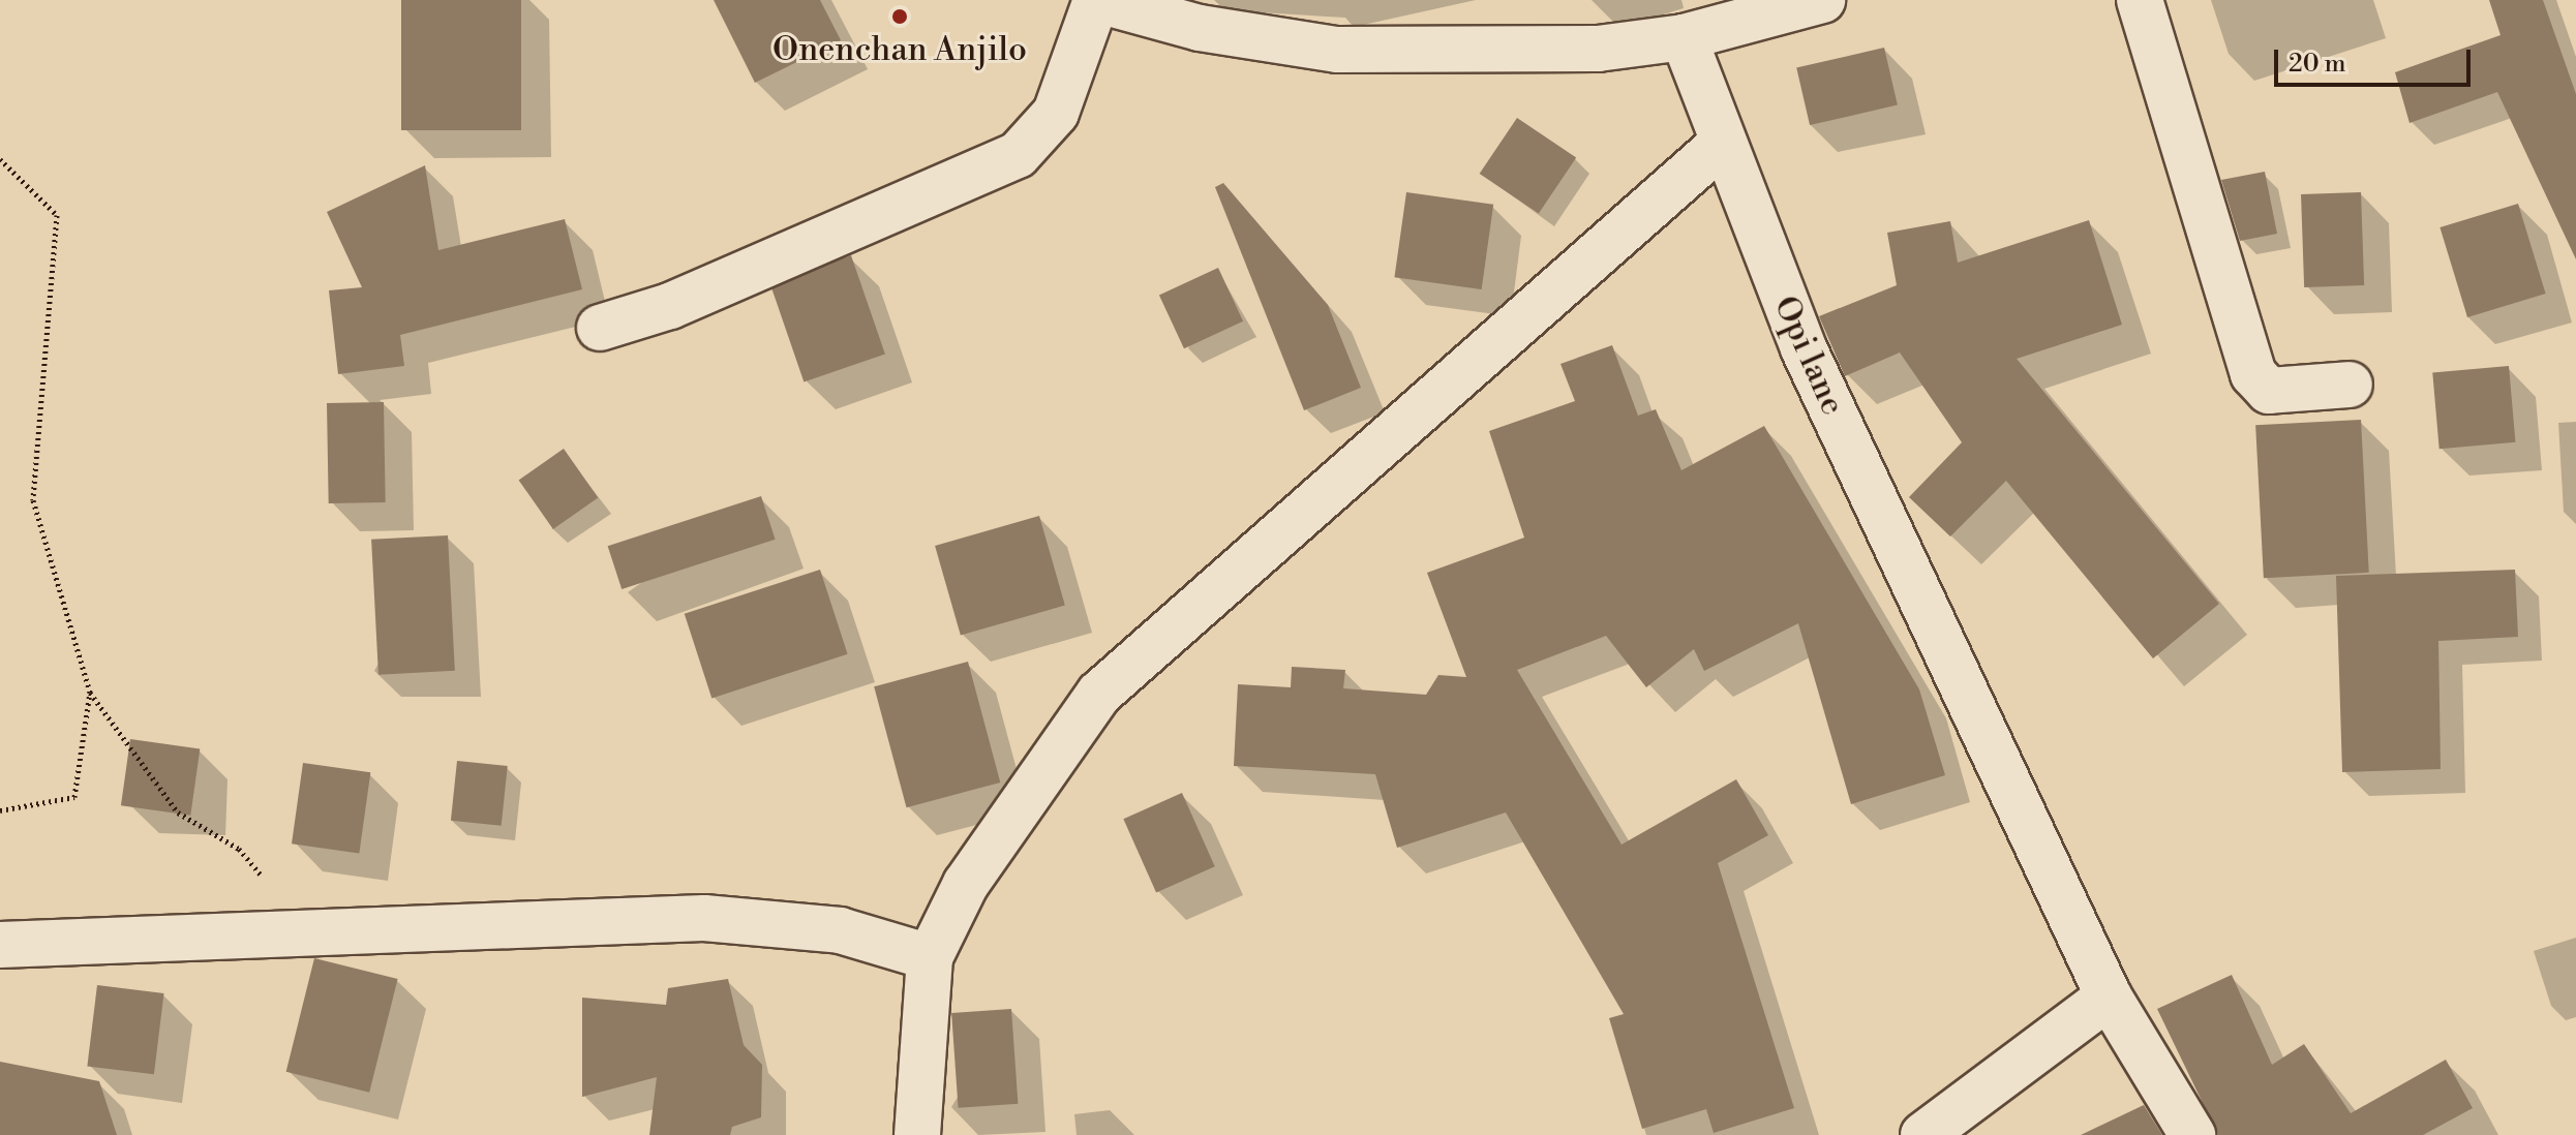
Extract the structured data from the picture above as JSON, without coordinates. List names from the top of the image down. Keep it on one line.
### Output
{"streets":{"street":["Opi lane"]},"places":["Onenchan Anjilo"],"scale_bar":"20 m"}
